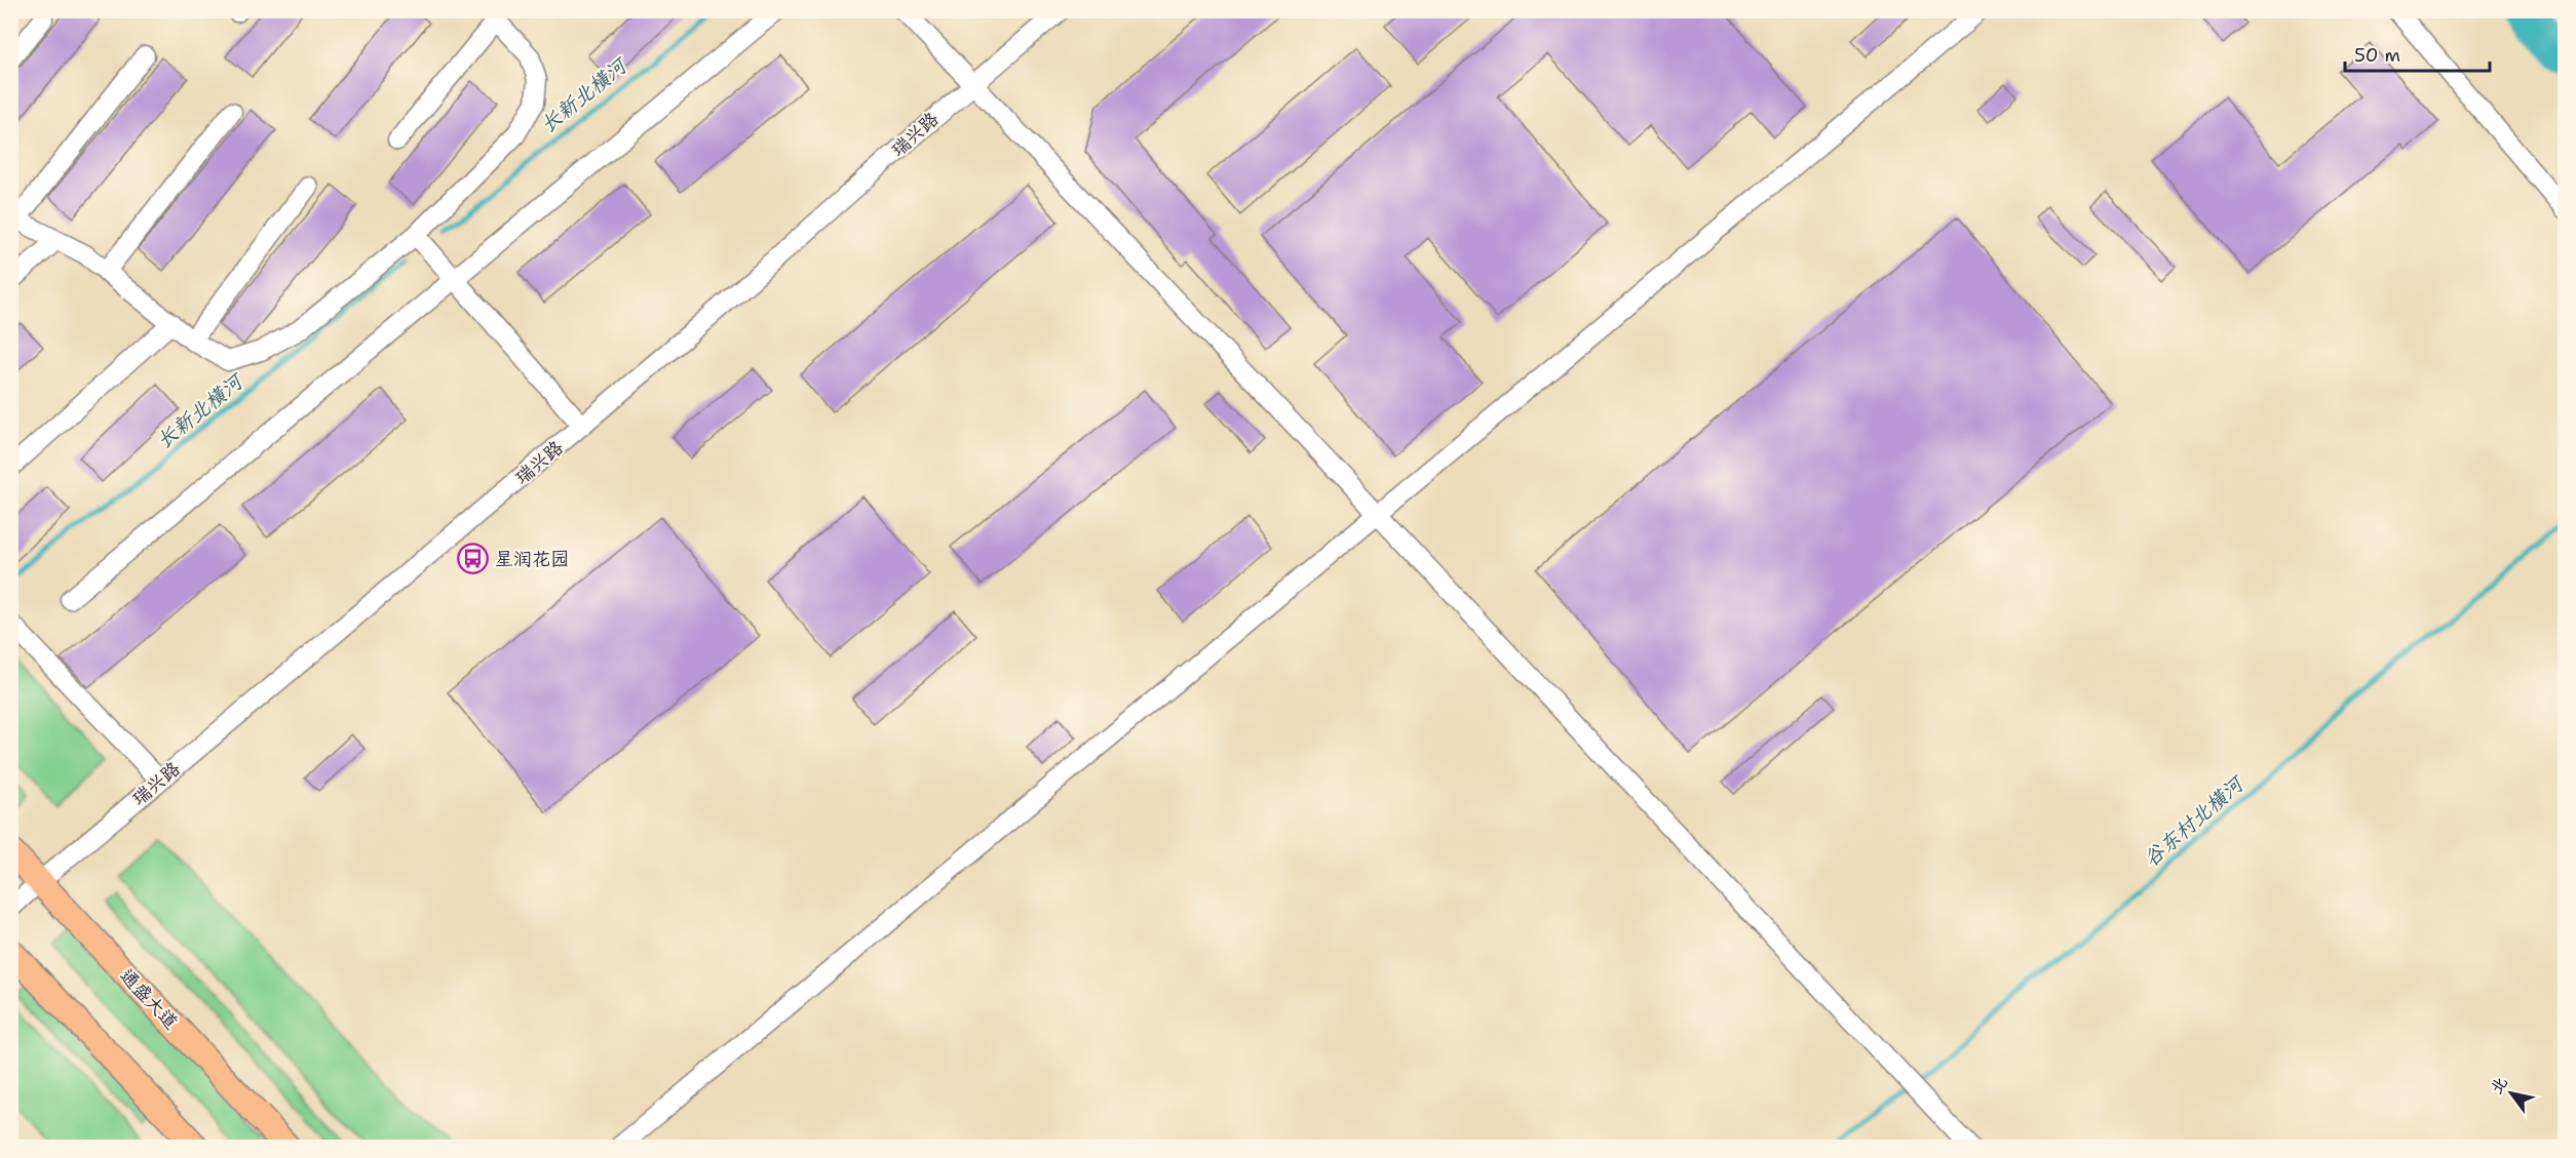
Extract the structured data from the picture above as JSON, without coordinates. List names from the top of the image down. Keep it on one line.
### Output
{"streets":{"main road":["通盛大道"],"street":["瑞兴路"]},"crossings":[["瑞兴路","通盛大道"]],"water":["长新北横河","谷东村北横河"],"places":{"bus stop":["星润花园"]},"scale_bar":"50 m","north":"top left"}
